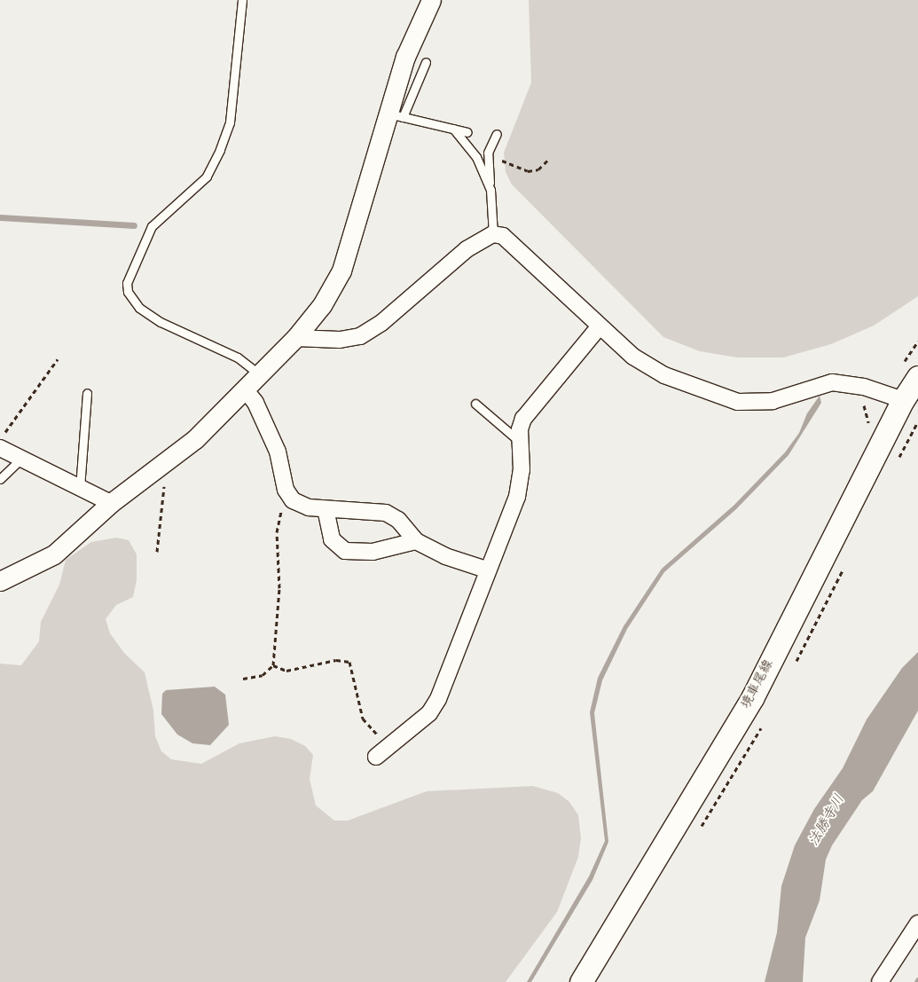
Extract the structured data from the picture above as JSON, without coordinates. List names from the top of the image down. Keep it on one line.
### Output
{"streets":{"main road":["境車尾線"]},"water":["法勝寺川"]}
